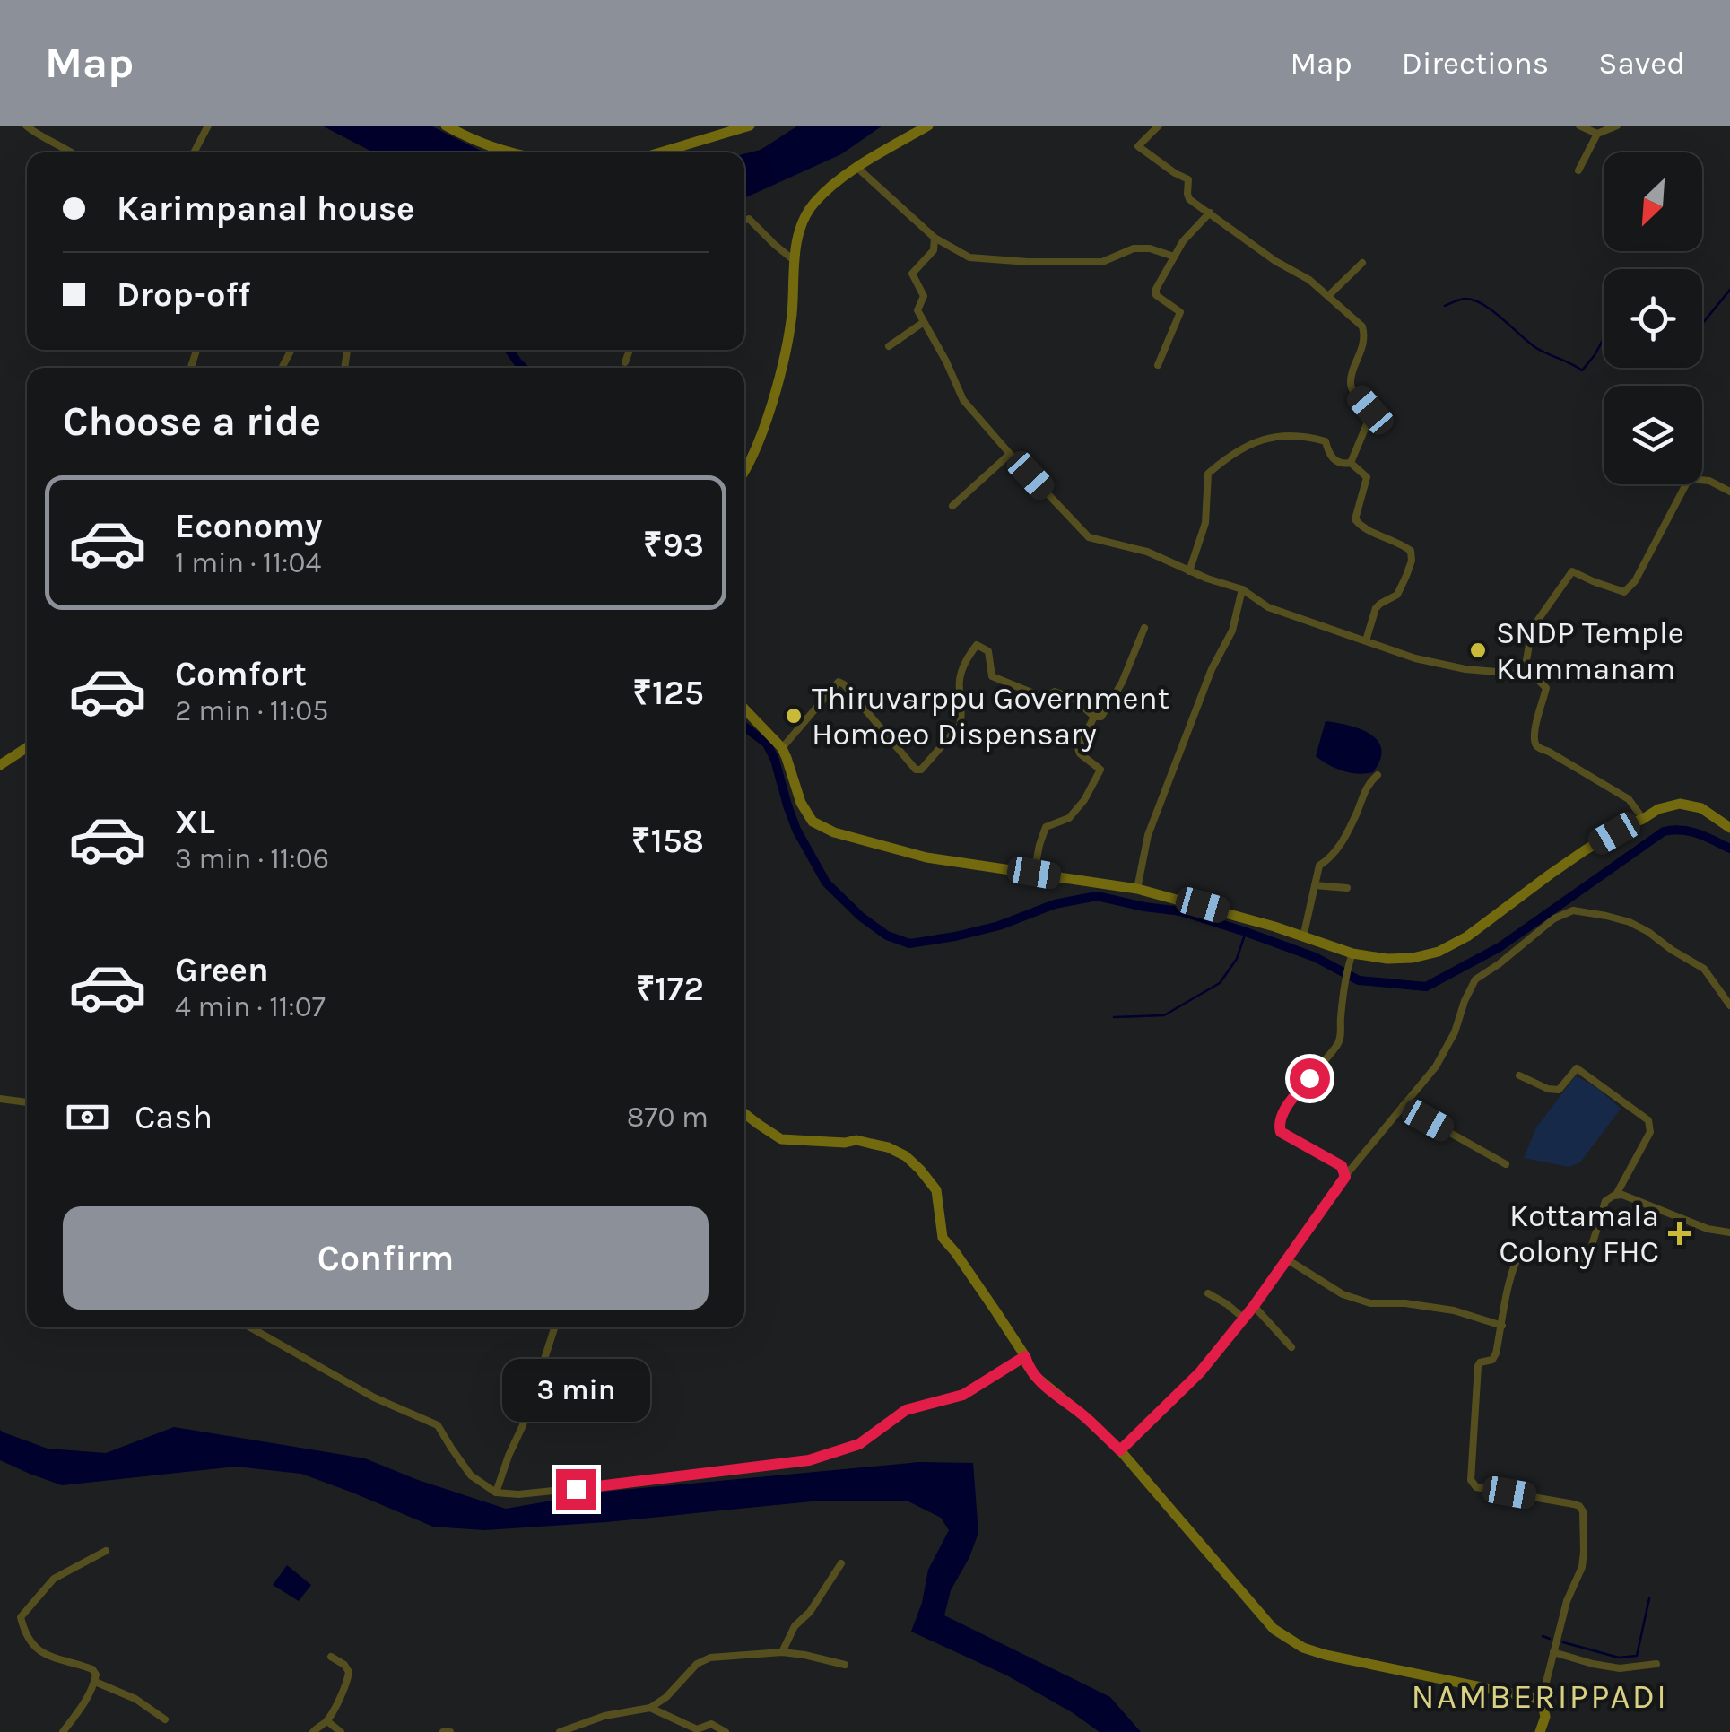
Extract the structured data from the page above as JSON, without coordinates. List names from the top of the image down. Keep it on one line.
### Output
{"districts":["NAMBERIPPADI"],"places":{"other":["SNDP Temple Kummanam","Thiruvarppu Government Homoeo Dispensary"],"health":["Kottamala Colony FHC"]},"north":"bottom left","page":{"header":"Map","nav":["Map","Directions","Saved"],"banner":["Karimpanal house","Drop-off"],"heading":"Choose a ride","list":[{"name":"Economy","note":"1 min · 11:04","value":"₹93"},{"name":"Comfort","note":"2 min · 11:05","value":"₹125"},{"name":"XL","note":"3 min · 11:06","value":"₹158"},{"name":"Green","note":"4 min · 11:07","value":"₹172"}],"pay":["Cash","870 m"],"buttons":"Confirm","bubble":"3 min"}}
